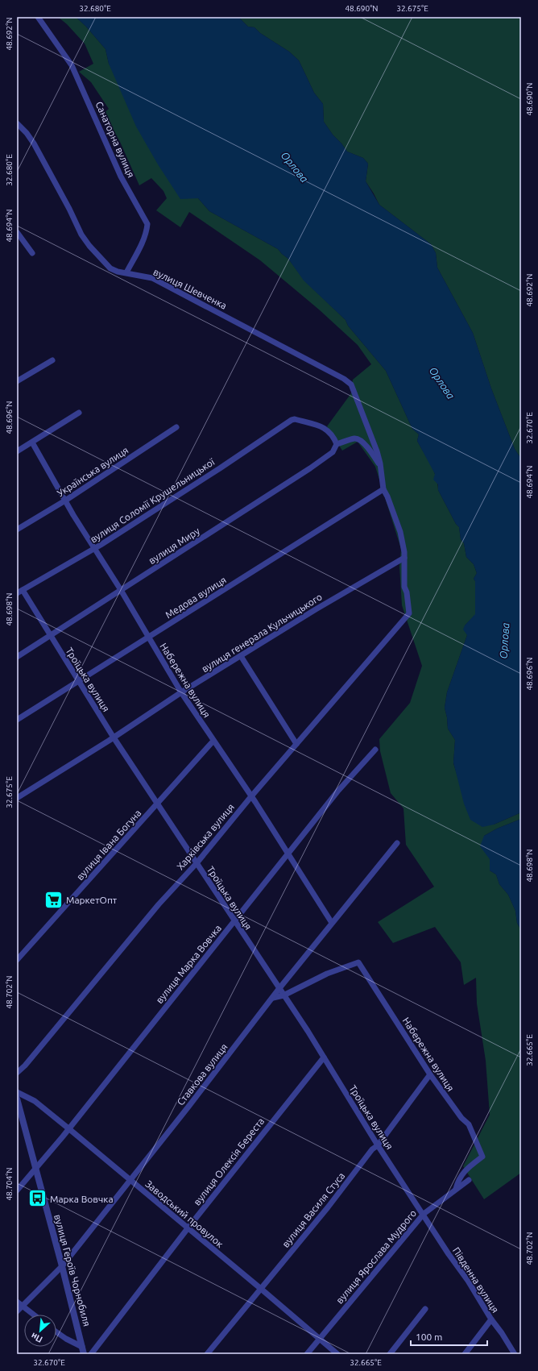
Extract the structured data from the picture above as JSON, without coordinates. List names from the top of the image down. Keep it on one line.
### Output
{"streets":{"street":["Санаторна вулиця","вулиця Шевченка","Українська вулиця","вулиця Соломії Крушельницької","вулиця Миру","Медова вулиця","вулиця генерала Кульчицького","Троїцька вулиця","Набережна вулиця","Харківська вулиця","вулиця Івана Богуна","вулиця Марка Вовчка","Ставкова вулиця","вулиця Олексія Береста","вулиця Василя Стуса","Заводський провулок","вулиця Ярослава Мудрого","вулиця Героїв Чорнобиля","Південна вулиця"]},"crossings":[["Санаторна вулиця","вулиця Шевченка"],["Українська вулиця","Набережна вулиця"],["вулиця Соломії Крушельницької","вулиця Миру"],["вулиця Соломії Крушельницької","Троїцька вулиця"],["вулиця Соломії Крушельницької","Набережна вулиця"],["вулиця Миру","Троїцька вулиця"],["вулиця Миру","Набережна вулиця"],["Медова вулиця","Троїцька вулиця"],["Медова вулиця","Набережна вулиця"],["вулиця генерала Кульчицького","Троїцька вулиця"],["вулиця генерала Кульчицького","Набережна вулиця"],["вулиця генерала Кульчицького","Харківська вулиця"],["Троїцька вулиця","Набережна вулиця"],["Троїцька вулиця","Харківська вулиця"],["Троїцька вулиця","вулиця Івана Богуна"],["Троїцька вулиця","вулиця Марка Вовчка"],["Троїцька вулиця","Ставкова вулиця"],["Троїцька вулиця","вулиця Олексія Береста"],["Троїцька вулиця","вулиця Василя Стуса"],["Троїцька вулиця","вулиця Ярослава Мудрого"],["Троїцька вулиця","Південна вулиця"],["Набережна вулиця","Харківська вулиця"],["Набережна вулиця","вулиця Івана Богуна"],["Набережна вулиця","вулиця Марка Вовчка"],["Набережна вулиця","Ставкова вулиця"],["Набережна вулиця","вулиця Василя Стуса"],["Набережна вулиця","вулиця Ярослава Мудрого"],["вулиця Марка Вовчка","Заводський провулок"],["вулиця Марка Вовчка","вулиця Героїв Чорнобиля"],["Ставкова вулиця","Заводський провулок"],["Ставкова вулиця","вулиця Героїв Чорнобиля"],["вулиця Олексія Береста","Заводський провулок"],["вулиця Василя Стуса","Заводський провулок"],["Заводський провулок","вулиця Ярослава Мудрого"],["вулиця Ярослава Мудрого","Південна вулиця"]],"water":["Орлова"],"places":{"supermarket":["МаркетОпт"],"bus stop":["Марка Вовчка"]},"scale_bar":"100 m","north":"bottom left","coordinates":["32.680°E","48.690°N","32.675°E","48.692°N","48.694°N","48.696°N","32.670°E","48.698°N","48.702°N","32.665°E","48.704°N"]}
